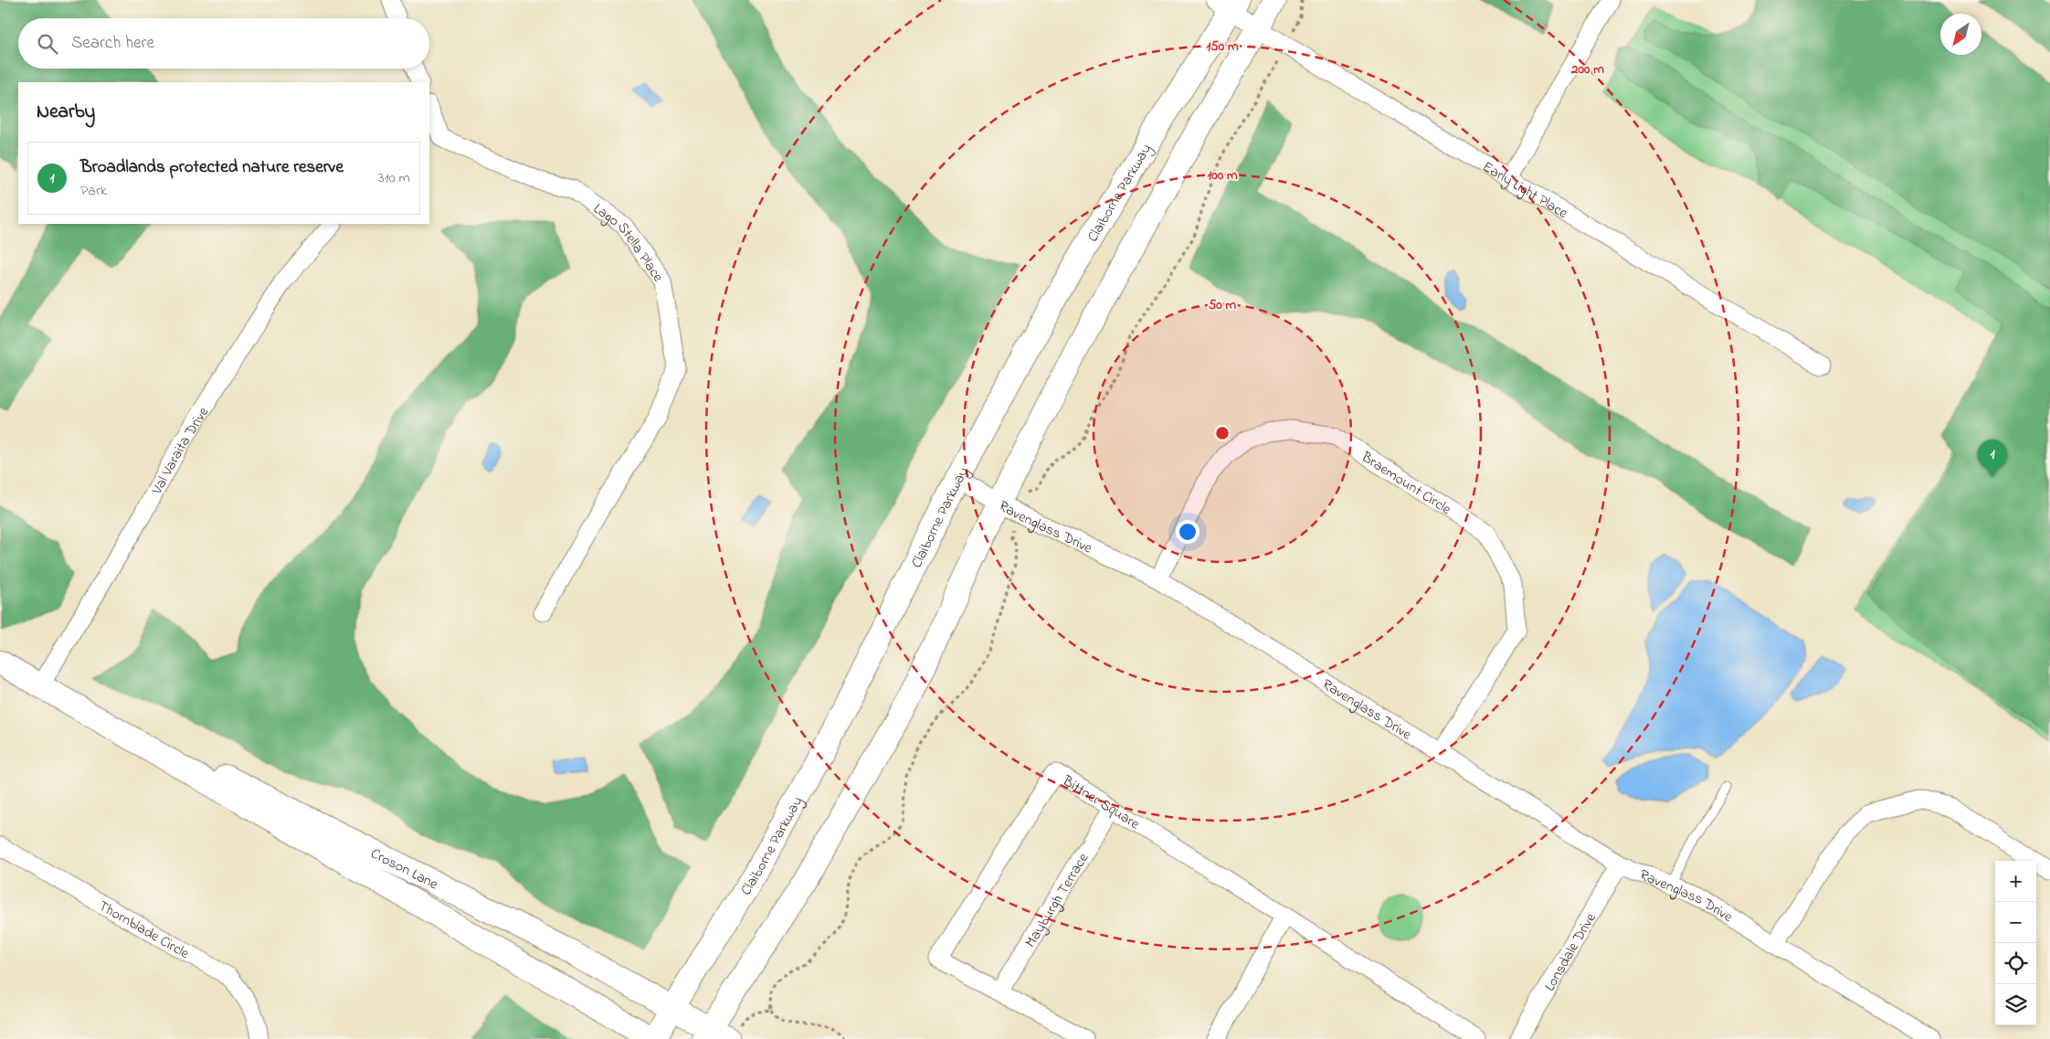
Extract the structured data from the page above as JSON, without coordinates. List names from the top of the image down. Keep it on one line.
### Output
{"streets":{"main road":["Claiborne Parkway","Croson Lane"],"street":["Early Light Place","Lago Stella Place","Val Varaita Drive","Braemount Circle","Ravenglass Drive","Bittner Square","Mayburgh Terrace","Thornblade Circle","Lonsdale Drive"]},"crossings":[["Early Light Place","Claiborne Parkway"],["Claiborne Parkway","Ravenglass Drive"],["Claiborne Parkway","Croson Lane"],["Val Varaita Drive","Croson Lane"],["Braemount Circle","Ravenglass Drive"],["Ravenglass Drive","Lonsdale Drive"],["Bittner Square","Mayburgh Terrace"]],"north":"bottom left","page":{"search":"Search here","heading":"Nearby","list":[{"mark":"1","name":"Broadlands protected nature reserve","note":"Park","value":"310 m"}],"pins":"1","map_buttons":["+","−"]},"rings":["150 m","200 m","100 m","50 m"]}
